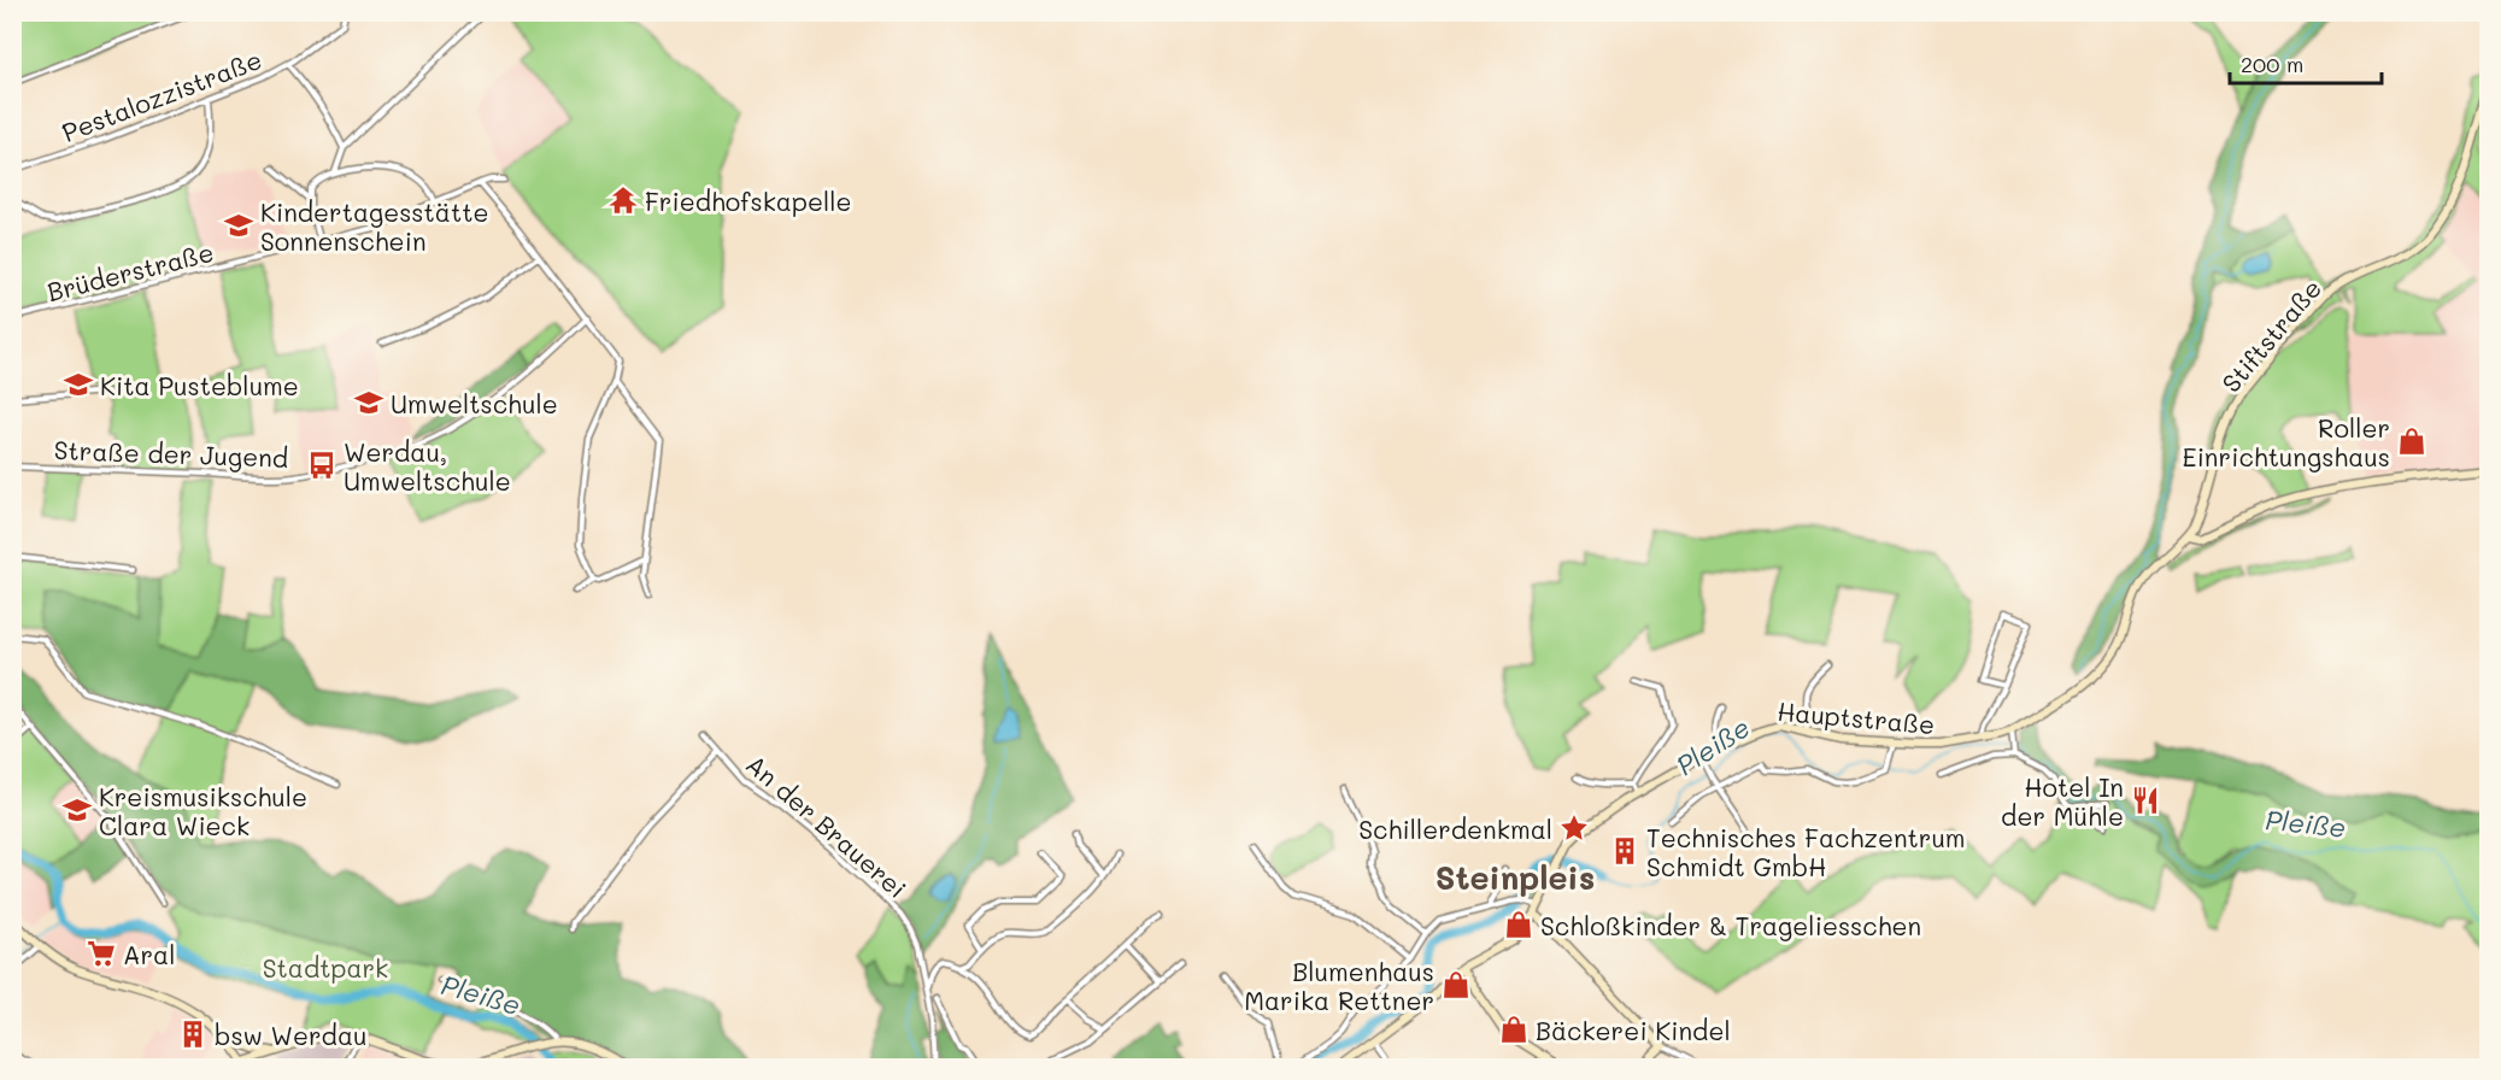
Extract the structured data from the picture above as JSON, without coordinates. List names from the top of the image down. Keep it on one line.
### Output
{"streets":{"main road":["Stiftstraße","Hauptstraße"],"street":["Pestalozzistraße","Brüderstraße","Straße der Jugend","An der Brauerei"]},"crossings":[["Stiftstraße","Hauptstraße"]],"districts":["Steinpleis"],"water":["Pleiße"],"parks":["Stadtpark"],"places":{"temple":["Friedhofskapelle"],"school or university":["Kindertagesstätte Sonnenschein","Kita Pusteblume","Umweltschule","Kreismusikschule Clara Wieck"],"shop":["Roller Einrichtungshaus","Schloßkinder & Trageliesschen","Blumenhaus Marika Rettner","Bäckerei Kindel"],"bus stop":["Werdau, Umweltschule"],"restaurant":["Hotel In der Mühle"],"place":["Schillerdenkmal"],"building":["Technisches Fachzentrum Schmidt GmbH","bsw Werdau"],"supermarket":["Aral"]},"scale_bar":"200 m"}
